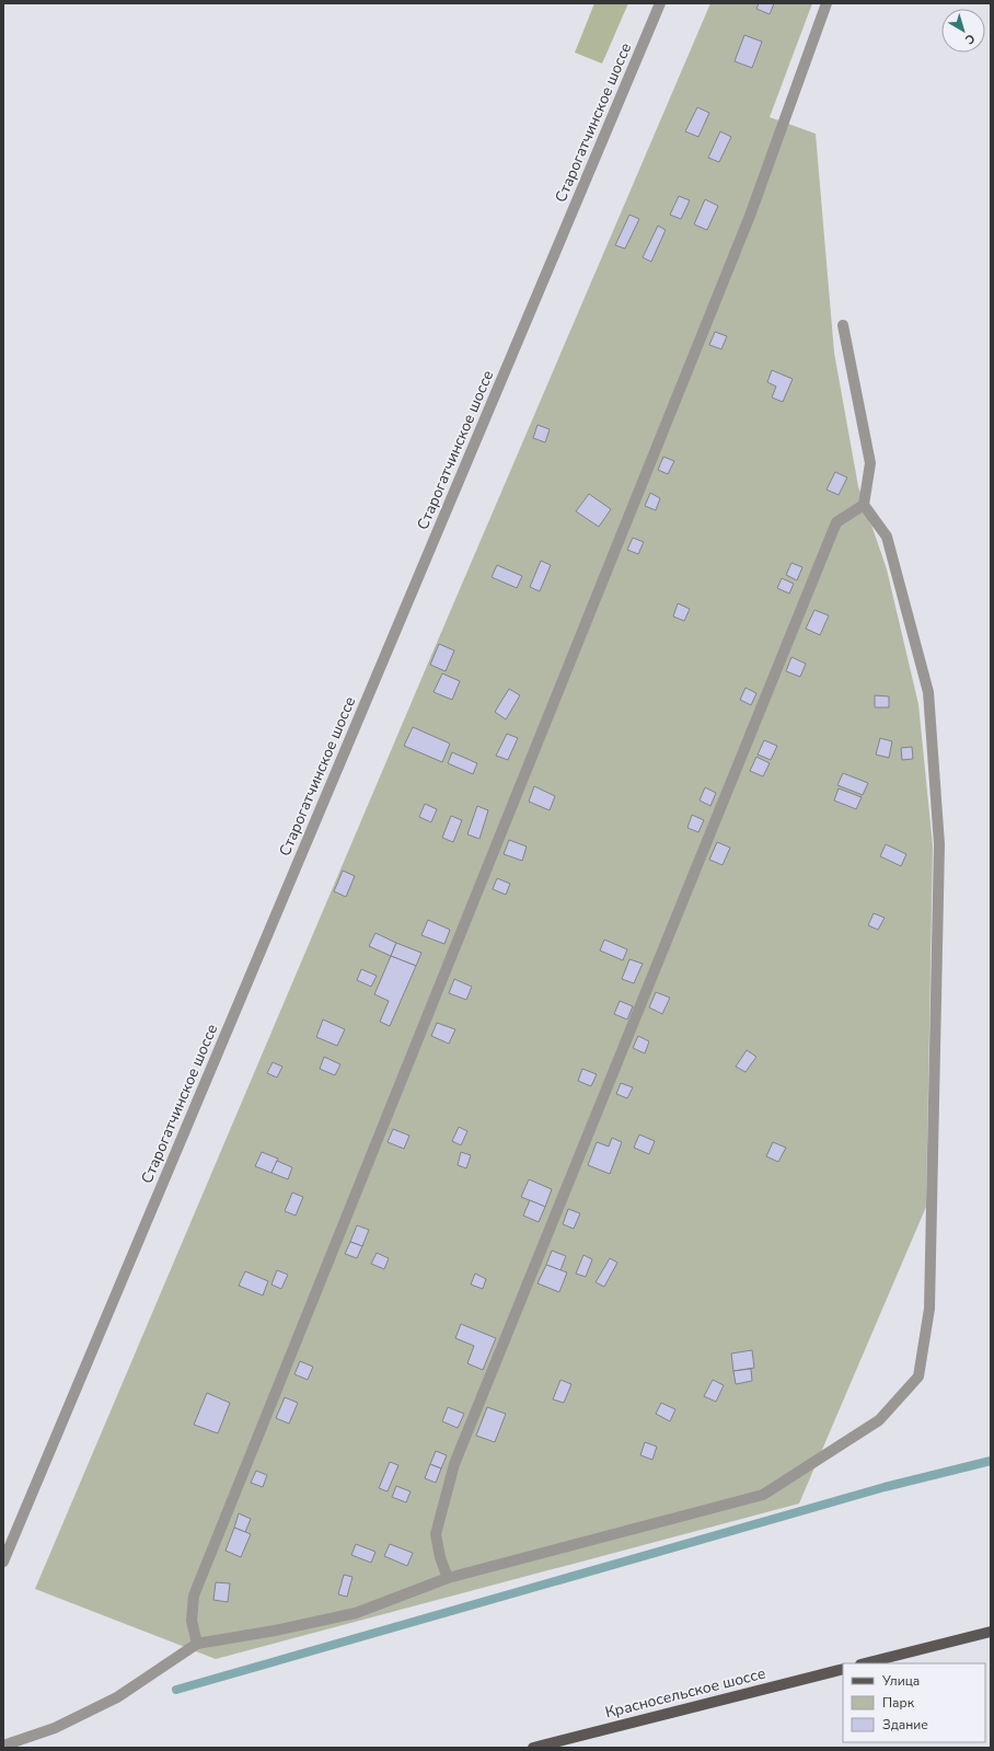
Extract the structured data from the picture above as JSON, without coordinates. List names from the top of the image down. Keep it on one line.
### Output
{"streets":{"main road":["Красносельское шоссе"],"street":["Старогатчинское шоссе"]},"legend":["Улица","Парк","Здание"],"north":"bottom right"}
